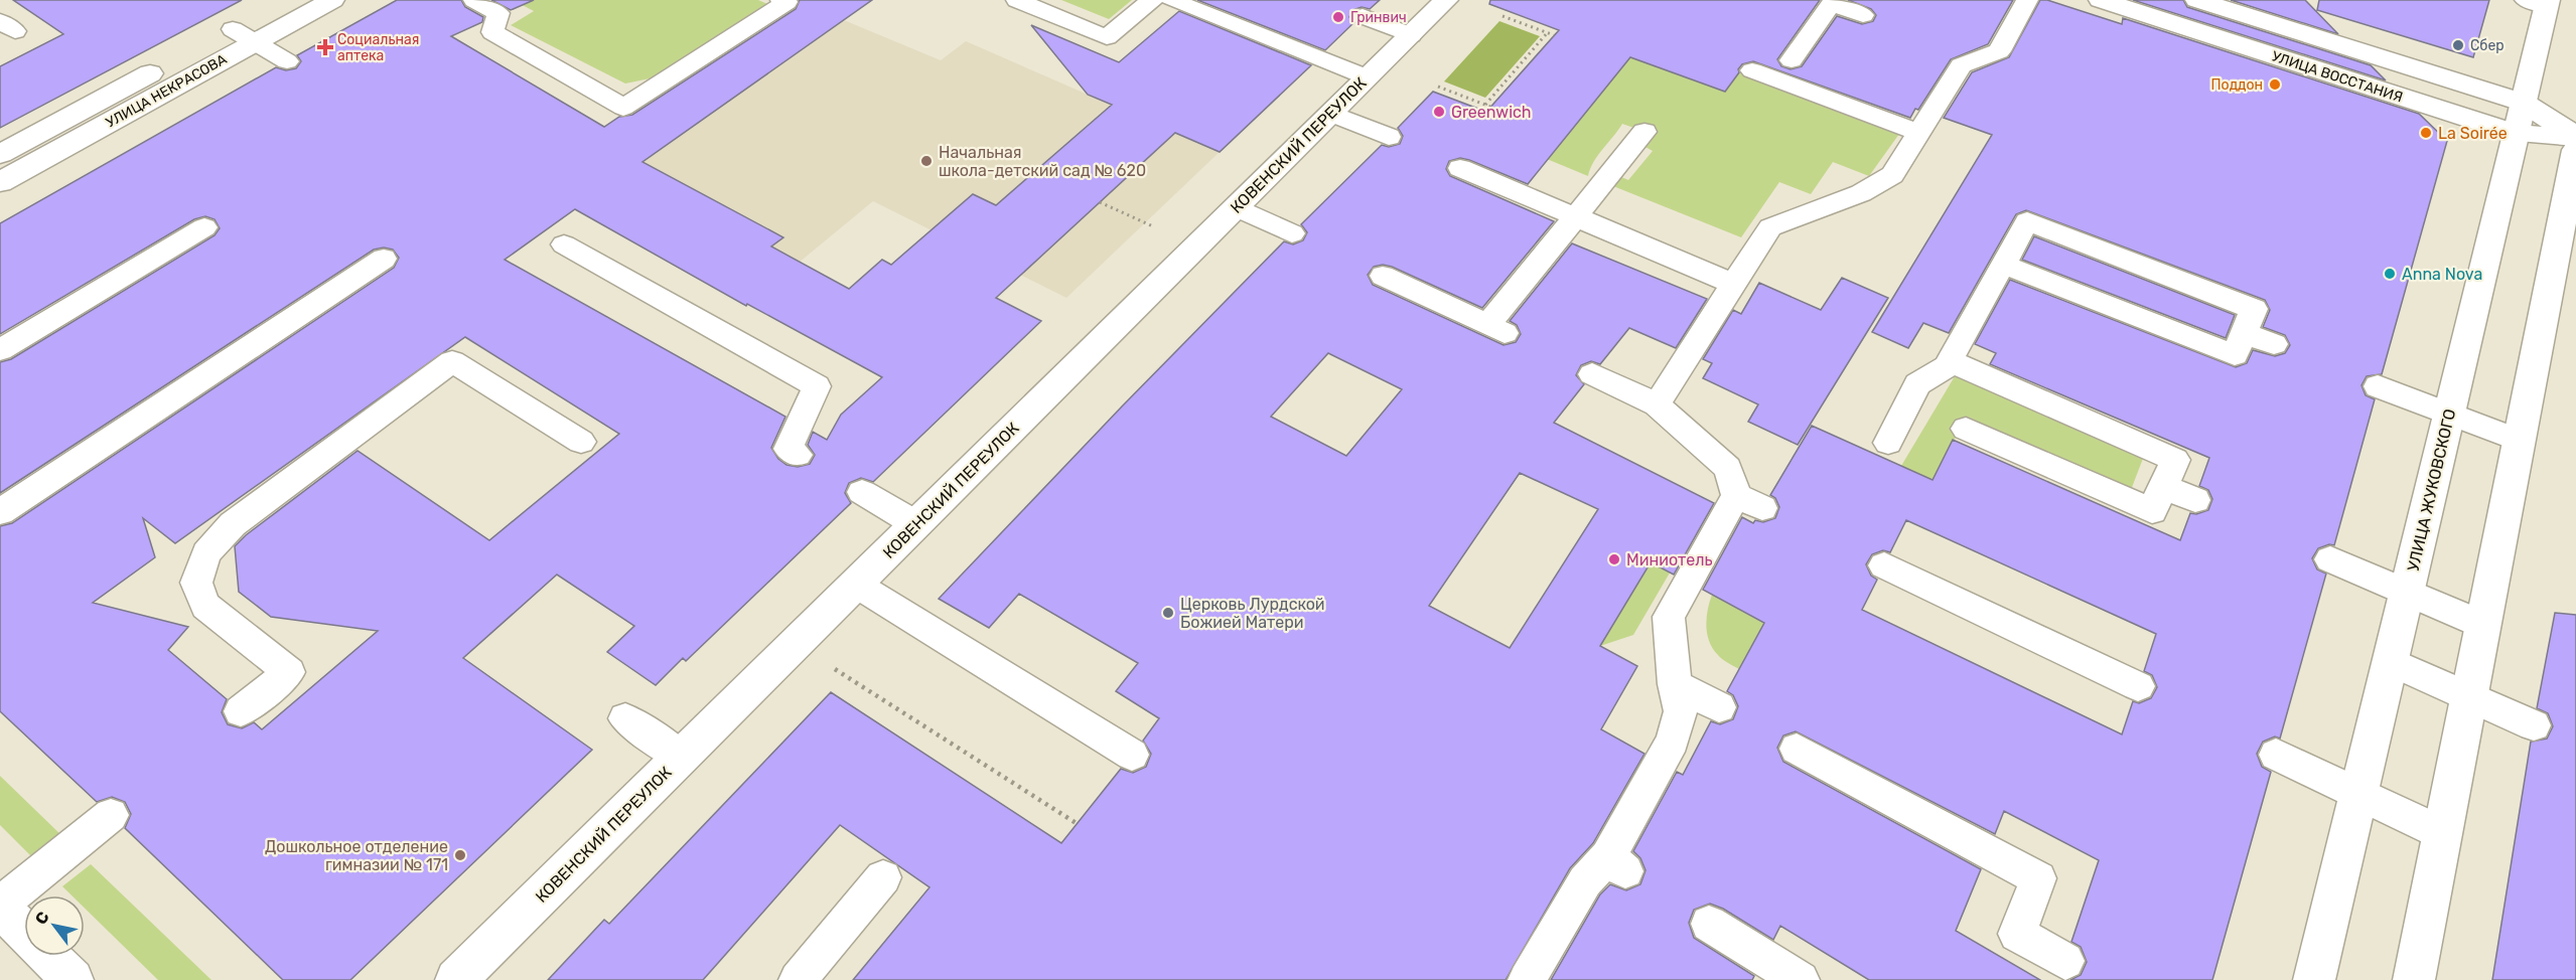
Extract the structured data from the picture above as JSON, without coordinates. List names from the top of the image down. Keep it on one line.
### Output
{"streets":{"street":["УЛИЦА ВОССТАНИЯ","УЛИЦА НЕКРАСОВА","КОВЕНСКИЙ ПЕРЕУЛОК","УЛИЦА ЖУКОВСКОГО"]},"crossings":[["УЛИЦА ВОССТАНИЯ","УЛИЦА ЖУКОВСКОГО"]],"places":{"other":["Гринвич","Сбер","Поддон","Greenwich","La Soirée","Начальная школа-детский сад № 620","Anna Nova","Миниотель","Церковь Лурдской Божией Матери","Дошкольное отделение гимназии № 171"],"health":["Социальная аптека"]},"north":"top left"}
